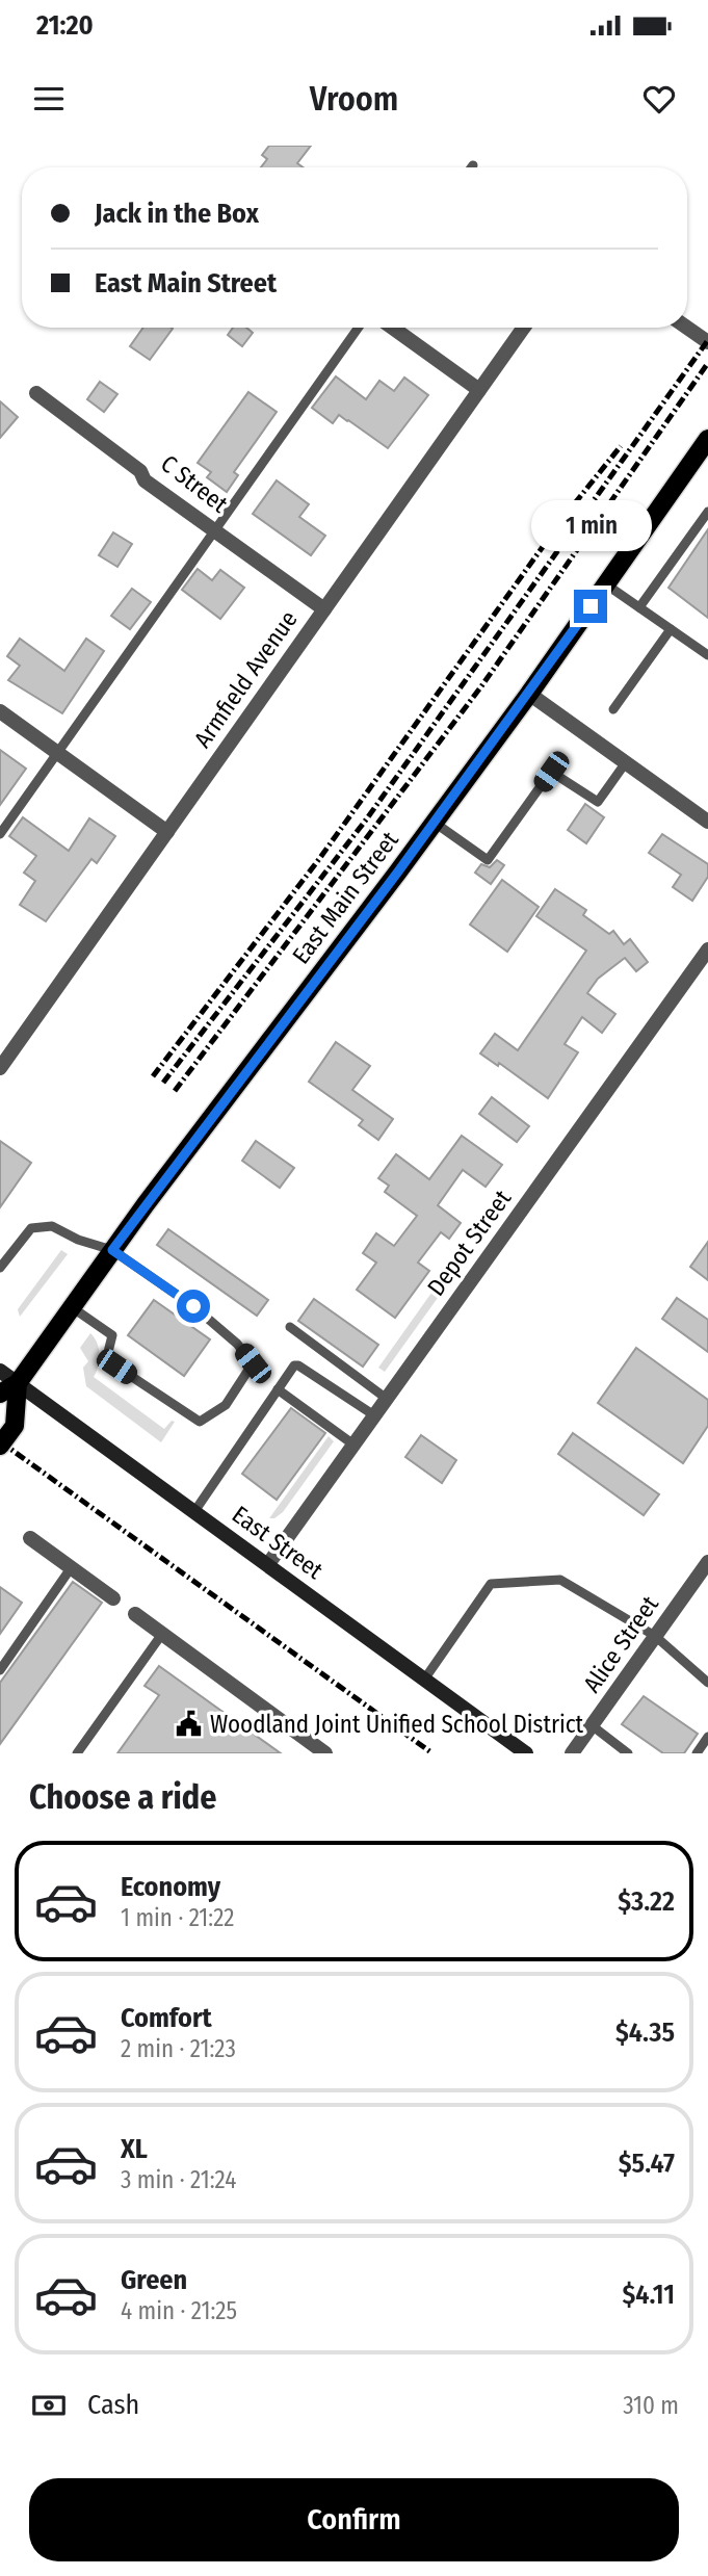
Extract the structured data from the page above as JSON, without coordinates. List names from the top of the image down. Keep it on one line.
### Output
{"streets":{"main road":["East Main Street","East Street"],"street":["C Street","Armfield Avenue","Depot Street","Alice Street"]},"crossings":[["C Street","Armfield Avenue"],["East Main Street","East Street"],["Depot Street","East Street"]],"places":{"public building":["Woodland Joint Unified School District"]},"page":{"status":"21:20","header":"Vroom","banner":["Jack in the Box","East Main Street"],"bubble":"1 min","heading":"Choose a ride","list":[{"name":"Economy","note":"1 min · 21:22","value":"$3.22"},{"name":"Comfort","note":"2 min · 21:23","value":"$4.35"},{"name":"XL","note":"3 min · 21:24","value":"$5.47"},{"name":"Green","note":"4 min · 21:25","value":"$4.11"}],"pay":["Cash","310 m"],"buttons":"Confirm"}}
